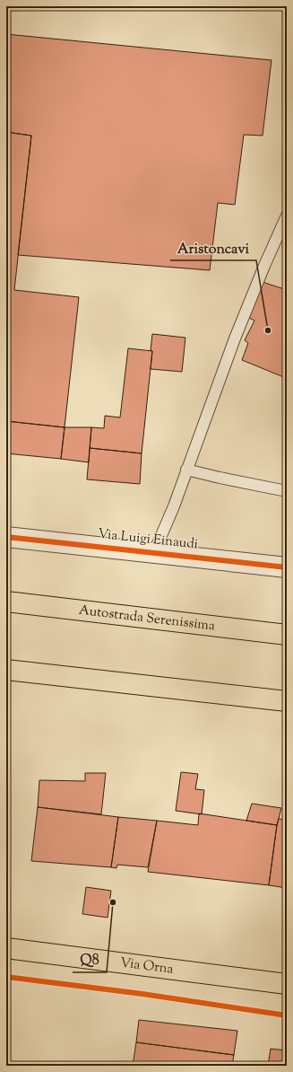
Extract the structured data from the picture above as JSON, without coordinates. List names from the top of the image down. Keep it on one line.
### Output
{"streets":{"main road":["Autostrada Serenissima","Via Orna"],"street":["Via Luigi Einaudi"]},"places":["Aristoncavi","Q8"]}
